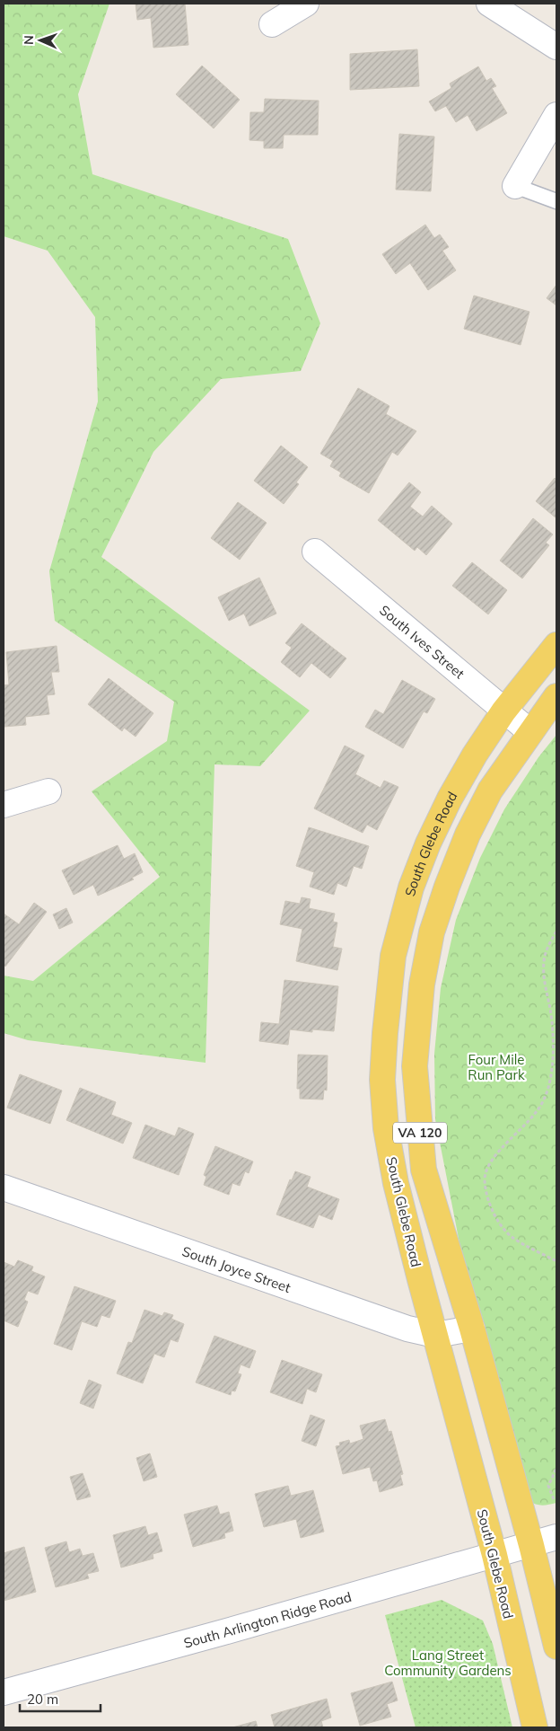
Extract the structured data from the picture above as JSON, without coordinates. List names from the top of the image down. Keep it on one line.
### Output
{"streets":{"main road":["South Glebe Road","VA 120"],"street":["South Ives Street","South Joyce Street","South Arlington Ridge Road"]},"crossings":[["South Ives Street","South Glebe Road"],["South Glebe Road","South Joyce Street"],["South Glebe Road","South Arlington Ridge Road"]],"parks":["Four Mile Run Park","Lang Street Community Gardens"],"scale_bar":"20 m","north":"left"}
